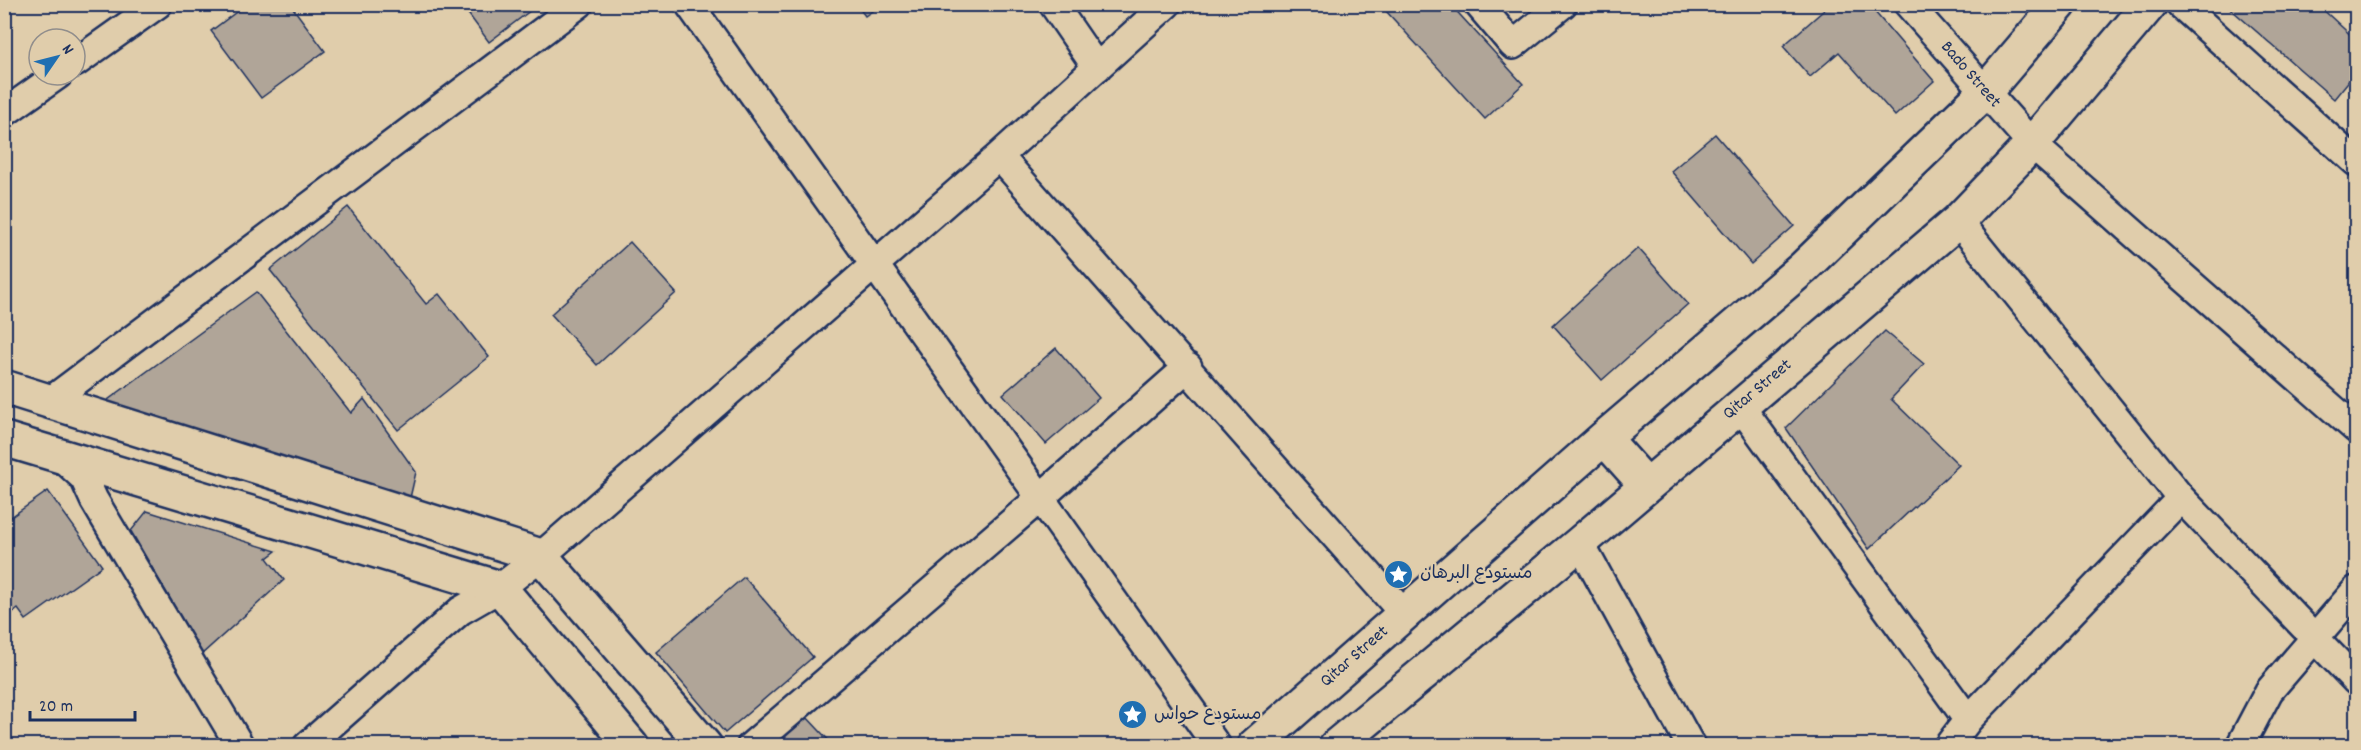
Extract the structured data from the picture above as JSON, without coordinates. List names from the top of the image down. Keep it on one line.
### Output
{"streets":{"main road":["Qitar Street"],"street":["Bado Street"]},"crossings":[["Bado Street","Qitar Street"]],"places":{"place":["مستودع البرهان","مستودع حواس"]},"scale_bar":"20 m","north":"top right"}
